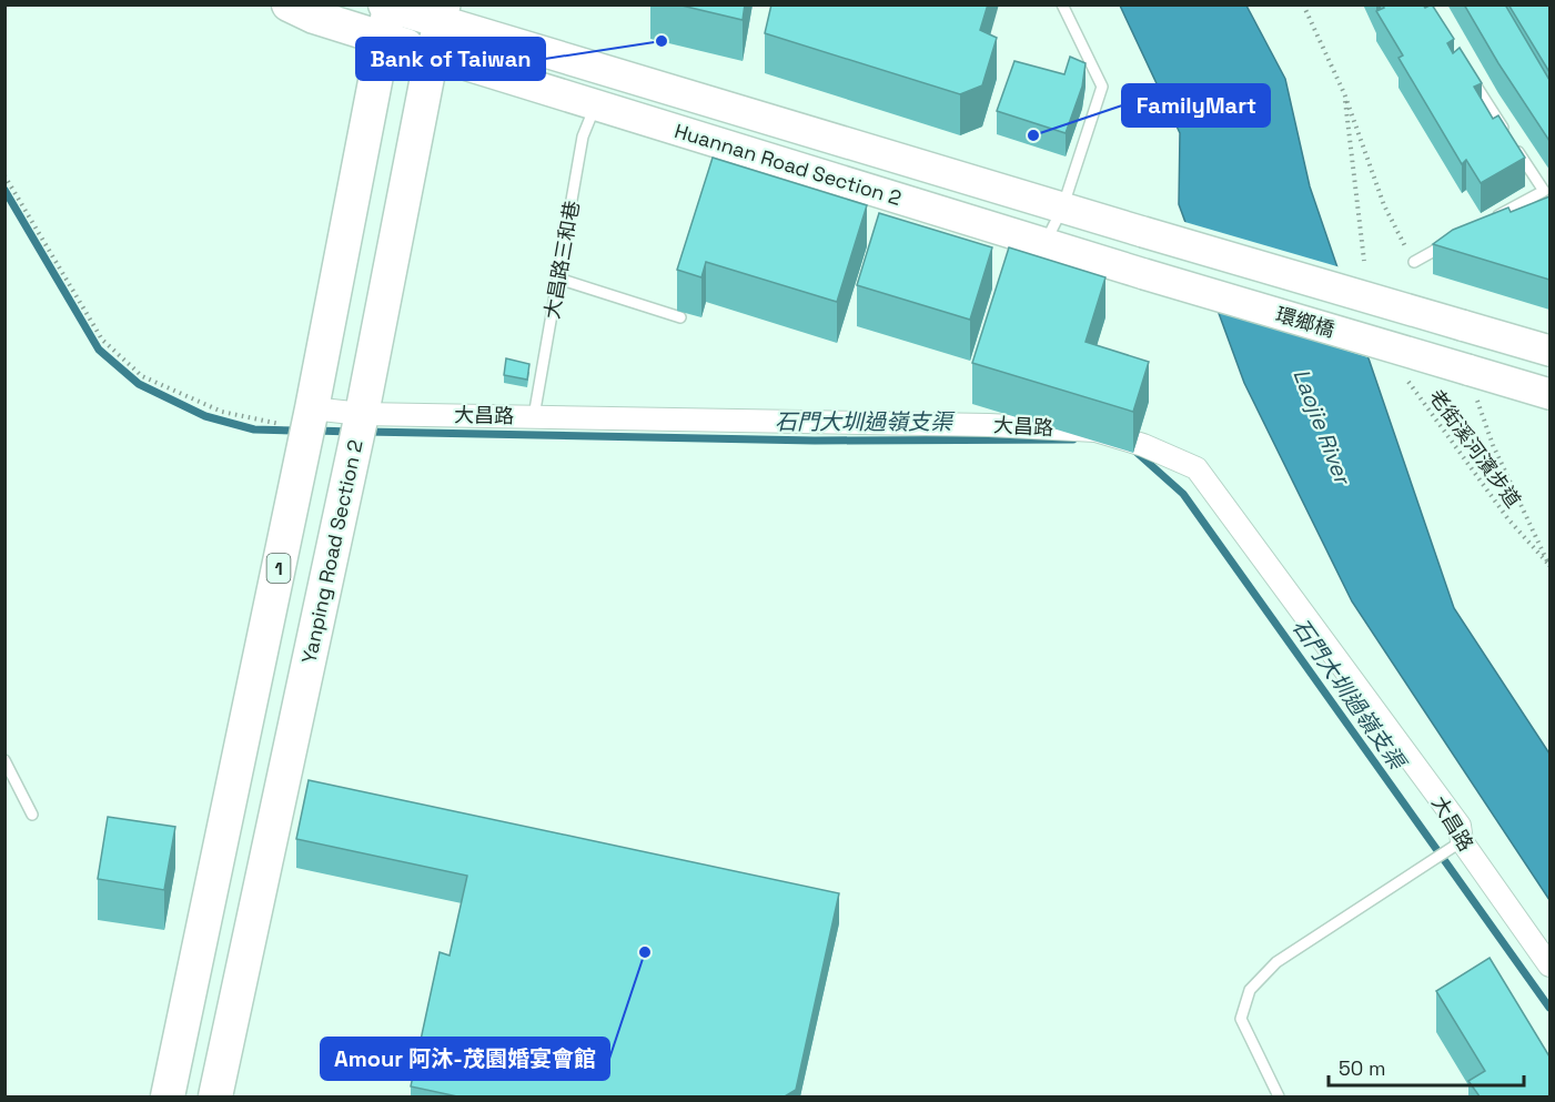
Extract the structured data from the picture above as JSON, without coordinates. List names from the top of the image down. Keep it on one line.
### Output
{"streets":{"main road":["Huannan Road Section 2","環鄉橋","Yanping Road Section 2","1"],"street":["大昌路"],"lane":["大昌路三和巷"],"path":["老街溪河濱步道"]},"crossings":[["Huannan Road Section 2","大昌路三和巷"],["Huannan Road Section 2","環鄉橋"],["Huannan Road Section 2","Yanping Road Section 2"],["Huannan Road Section 2","1"],["大昌路三和巷","大昌路"],["大昌路","Yanping Road Section 2"],["大昌路","1"],["Yanping Road Section 2","1"]],"water":["石門大圳過嶺支渠","Laojie River"],"places":["Bank of Taiwan","FamilyMart","Amour 阿沐-茂園婚宴會館"],"scale_bar":"50 m"}
